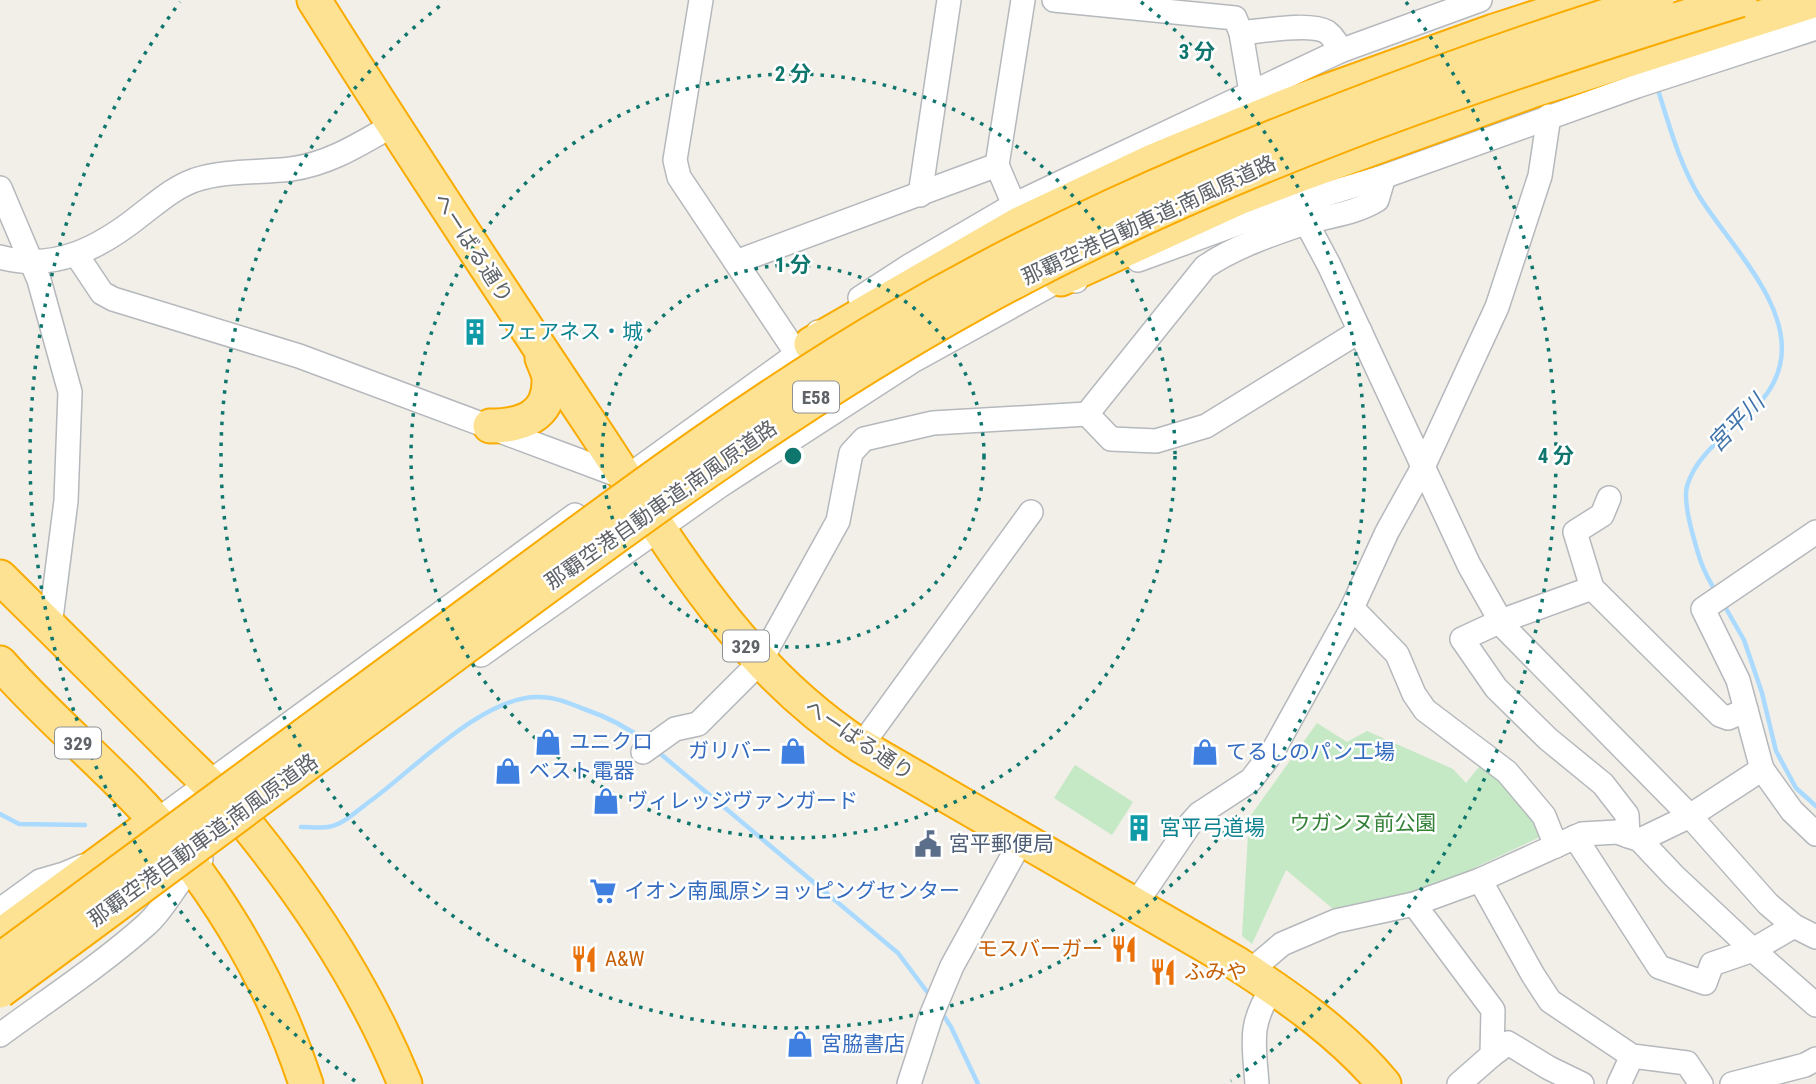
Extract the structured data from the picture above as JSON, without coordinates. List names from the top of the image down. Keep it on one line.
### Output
{"streets":{"highway":["那覇空港自動車道;南風原道路","へーばる通り","E58","329"]},"water":["宮平川"],"parks":["ウガンヌ前公園"],"places":{"building":["フェアネス・城","宮平弓道場"],"shop":["ユニクロ","ガリバー","てるしのパン工場","ベスト電器","ヴィレッジヴァンガード","宮脇書店"],"public building":["宮平郵便局"],"supermarket":["イオン南風原ショッピングセンター"],"restaurant":["モスバーガー","A&W","ふみや"]},"rings":["3 分","2 分","1 分","4 分"]}
